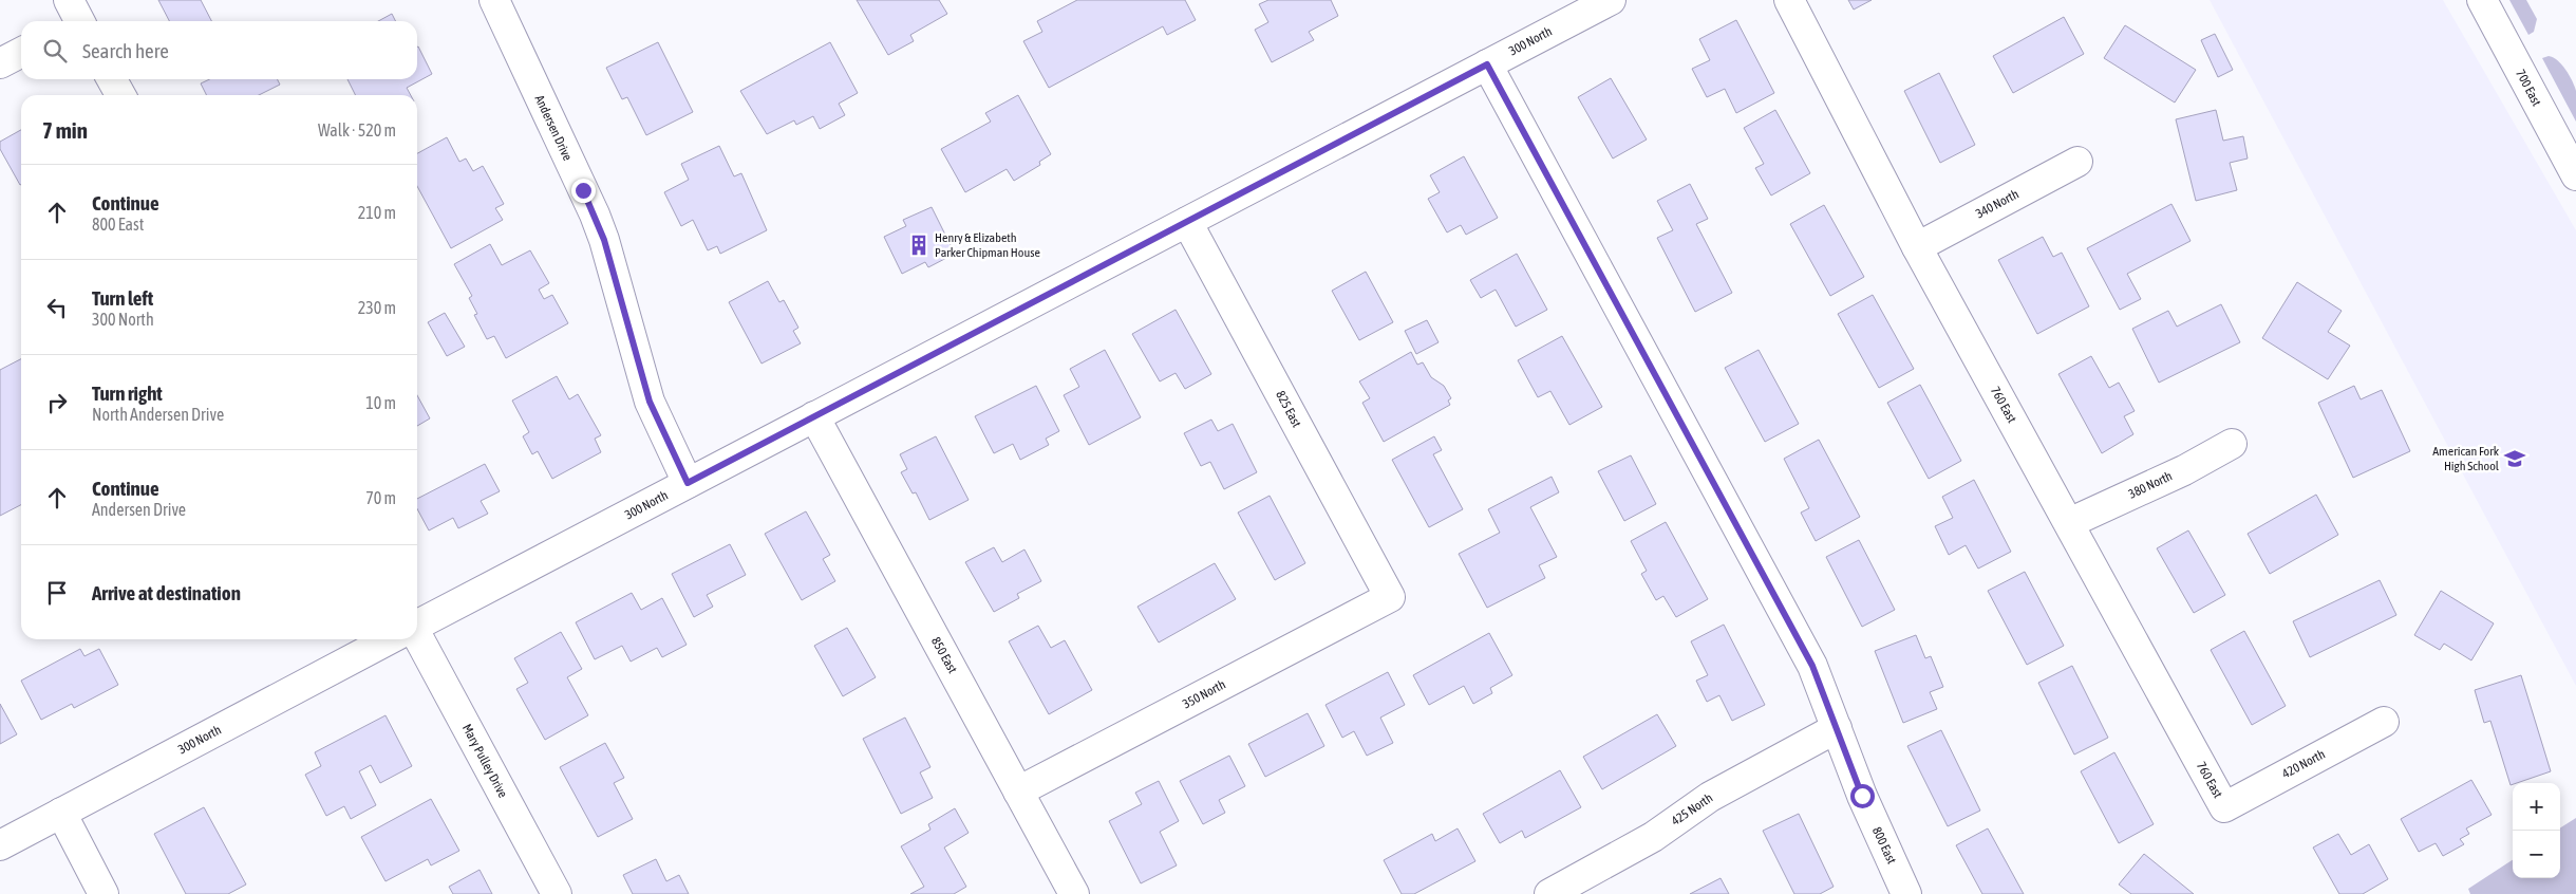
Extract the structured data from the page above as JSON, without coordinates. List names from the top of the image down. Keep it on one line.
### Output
{"streets":{"street":["300 North","700 East","Andersen Drive","340 North","760 East","825 East","380 North","850 East","350 North","Mary Pulley Drive","420 North","425 North","800 East"]},"crossings":[["300 North","Andersen Drive"],["300 North","825 East"],["300 North","850 East"],["300 North","800 East"],["340 North","760 East"],["760 East","380 North"],["760 East","420 North"],["825 East","350 North"],["850 East","350 North"],["425 North","800 East"]],"places":{"building":["Henry & Elizabeth Parker Chipman House"],"school or university":["American Fork High School"]},"page":{"search":"Search here","heading":["7 min","Walk · 520 m"],"list":[["Continue","800 East","210 m"],["Turn left","300 North","230 m"],["Turn right","North Andersen Drive","10 m"],["Continue","Andersen Drive","70 m"],"Arrive at destination"],"map_buttons":["+","−"]}}
